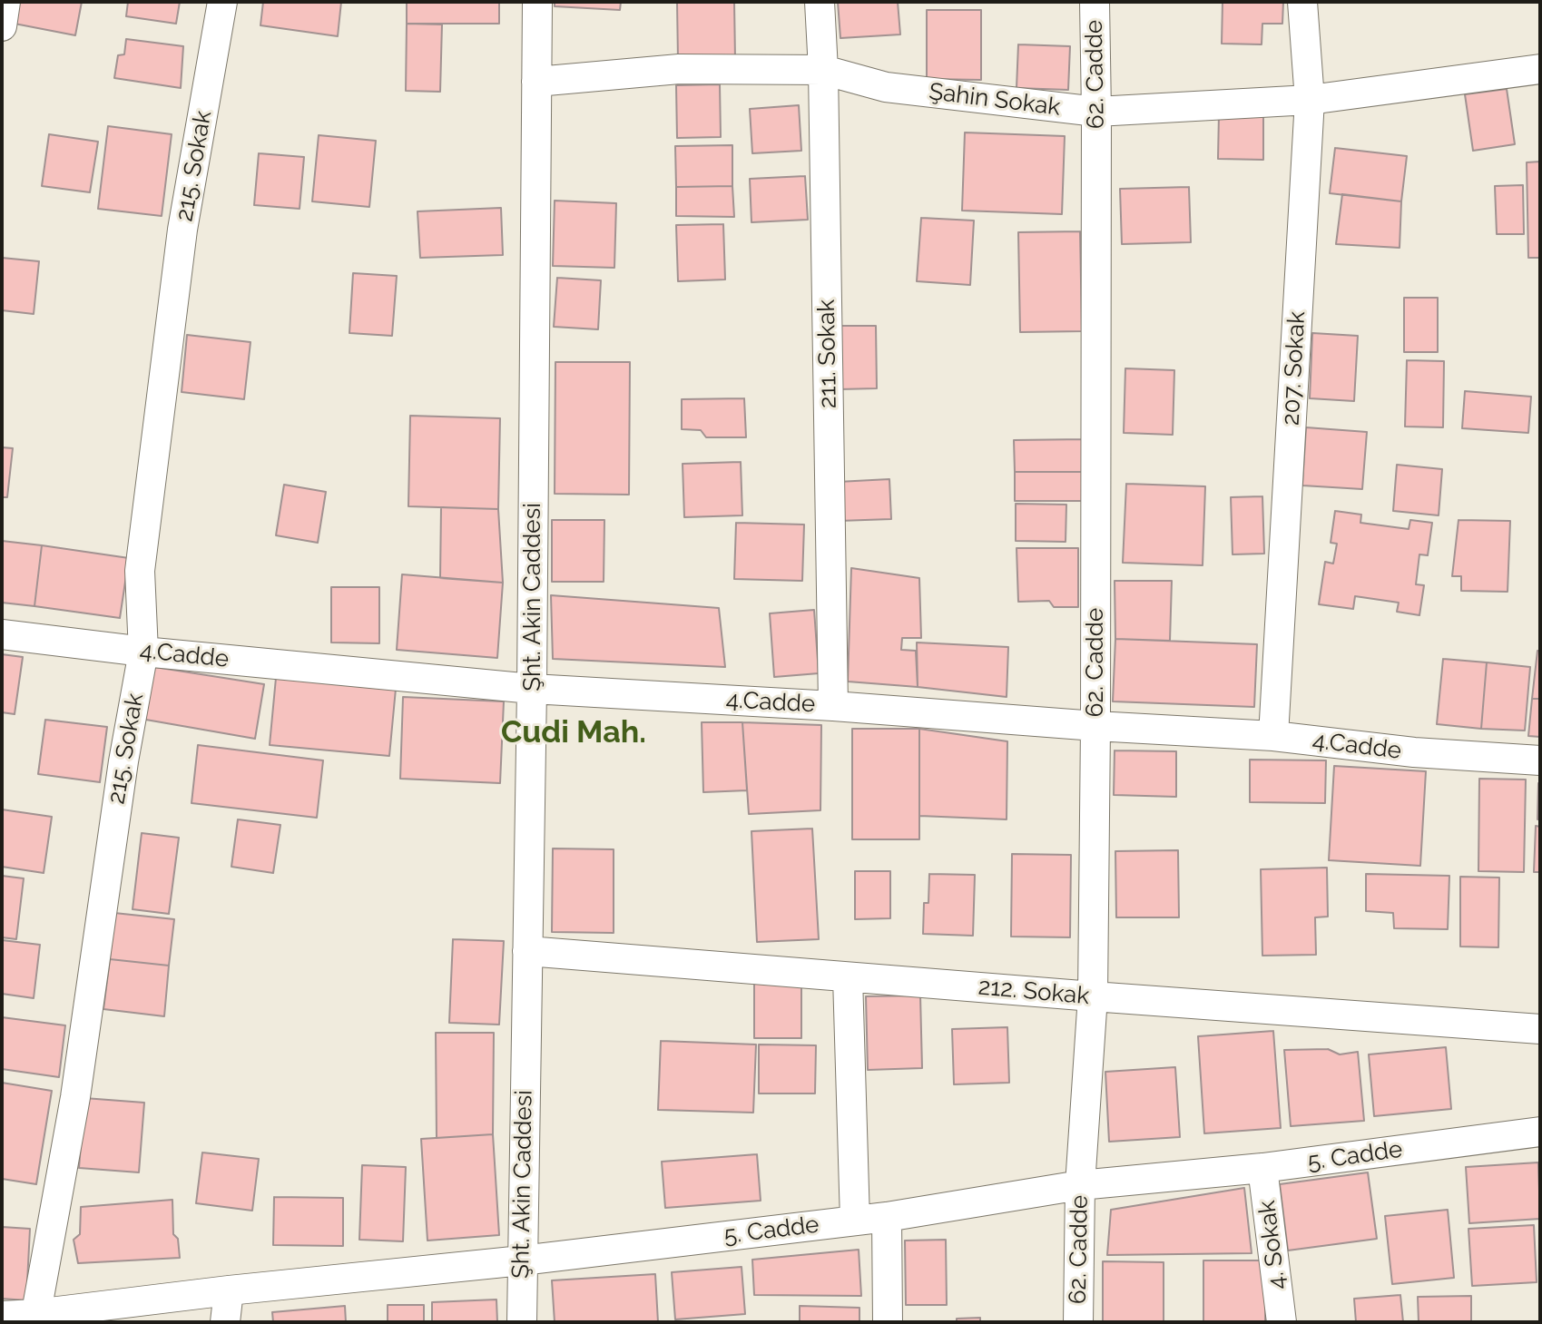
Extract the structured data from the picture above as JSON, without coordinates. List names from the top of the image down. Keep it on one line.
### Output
{"streets":{"street":["62. Cadde","Şahin Sokak","215. Sokak","211. Sokak","207. Sokak","Şht. Akin Caddesi","4.Cadde","212. Sokak","5. Cadde","4. Sokak"]},"crossings":[["62. Cadde","Şahin Sokak"],["62. Cadde","4.Cadde"],["62. Cadde","212. Sokak"],["62. Cadde","5. Cadde"],["Şahin Sokak","211. Sokak"],["Şahin Sokak","207. Sokak"],["Şahin Sokak","Şht. Akin Caddesi"],["215. Sokak","4.Cadde"],["215. Sokak","5. Cadde"],["211. Sokak","4.Cadde"],["207. Sokak","4.Cadde"],["Şht. Akin Caddesi","4.Cadde"],["Şht. Akin Caddesi","212. Sokak"],["Şht. Akin Caddesi","5. Cadde"],["5. Cadde","4. Sokak"]],"districts":["Cudi Mah."]}
